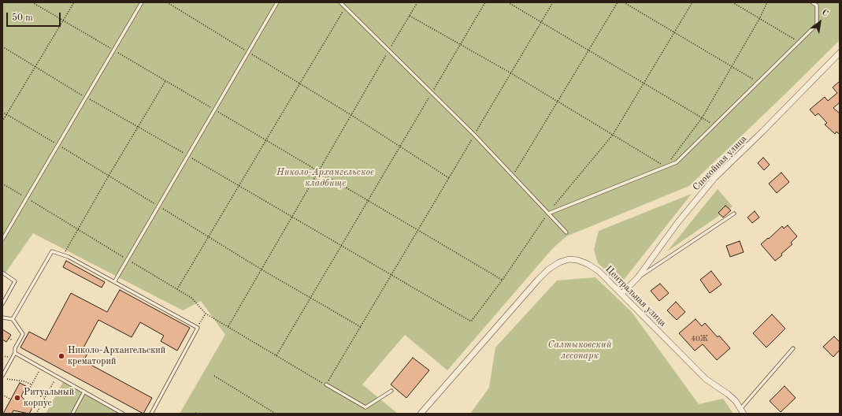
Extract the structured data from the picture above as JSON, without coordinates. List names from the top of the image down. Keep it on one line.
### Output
{"streets":{"street":["Спокойная улица","Центральная улица"]},"crossings":[["Спокойная улица","Центральная улица"]],"parks":["Николо-Архангельское кладбище","Салтыковский лесопарк"],"places":["Николо-Архангельский крематорий","Ритуальный корпус"],"house_numbers":["40Ж"],"scale_bar":"50 m","north":"top right"}
